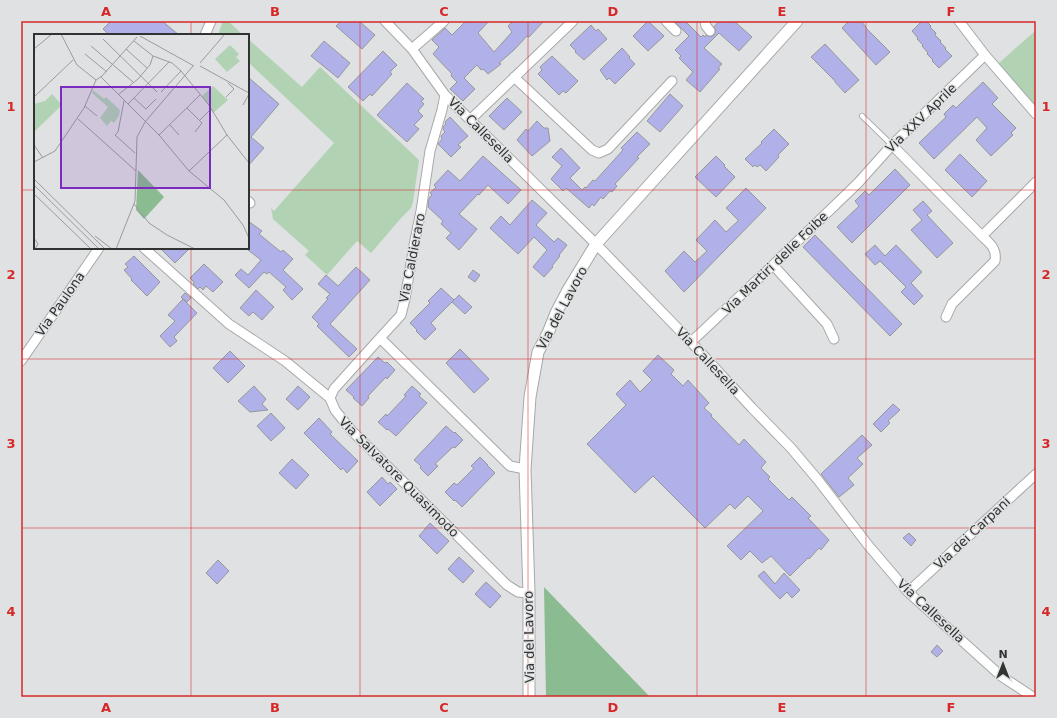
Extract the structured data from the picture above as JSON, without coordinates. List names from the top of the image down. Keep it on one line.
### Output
{"streets":{"street":["Via XXV Aprile","Via Callesella","Via Caldieraro","Via Martiri delle Foibe","Via Paulona","Via del Lavoro","Via Salvatore Quasimodo","Via dei Carpani"]},"crossings":[["Via XXV Aprile","Via Martiri delle Foibe"],["Via Callesella","Via Caldieraro"],["Via Callesella","Via Martiri delle Foibe"],["Via Callesella","Via del Lavoro"],["Via Callesella","Via dei Carpani"],["Via Caldieraro","Via Salvatore Quasimodo"],["Via del Lavoro","Via Salvatore Quasimodo"]],"north":"top","grid":{"columns":["A","B","C","D","E","F"],"rows":["1","2","3","4"]}}
